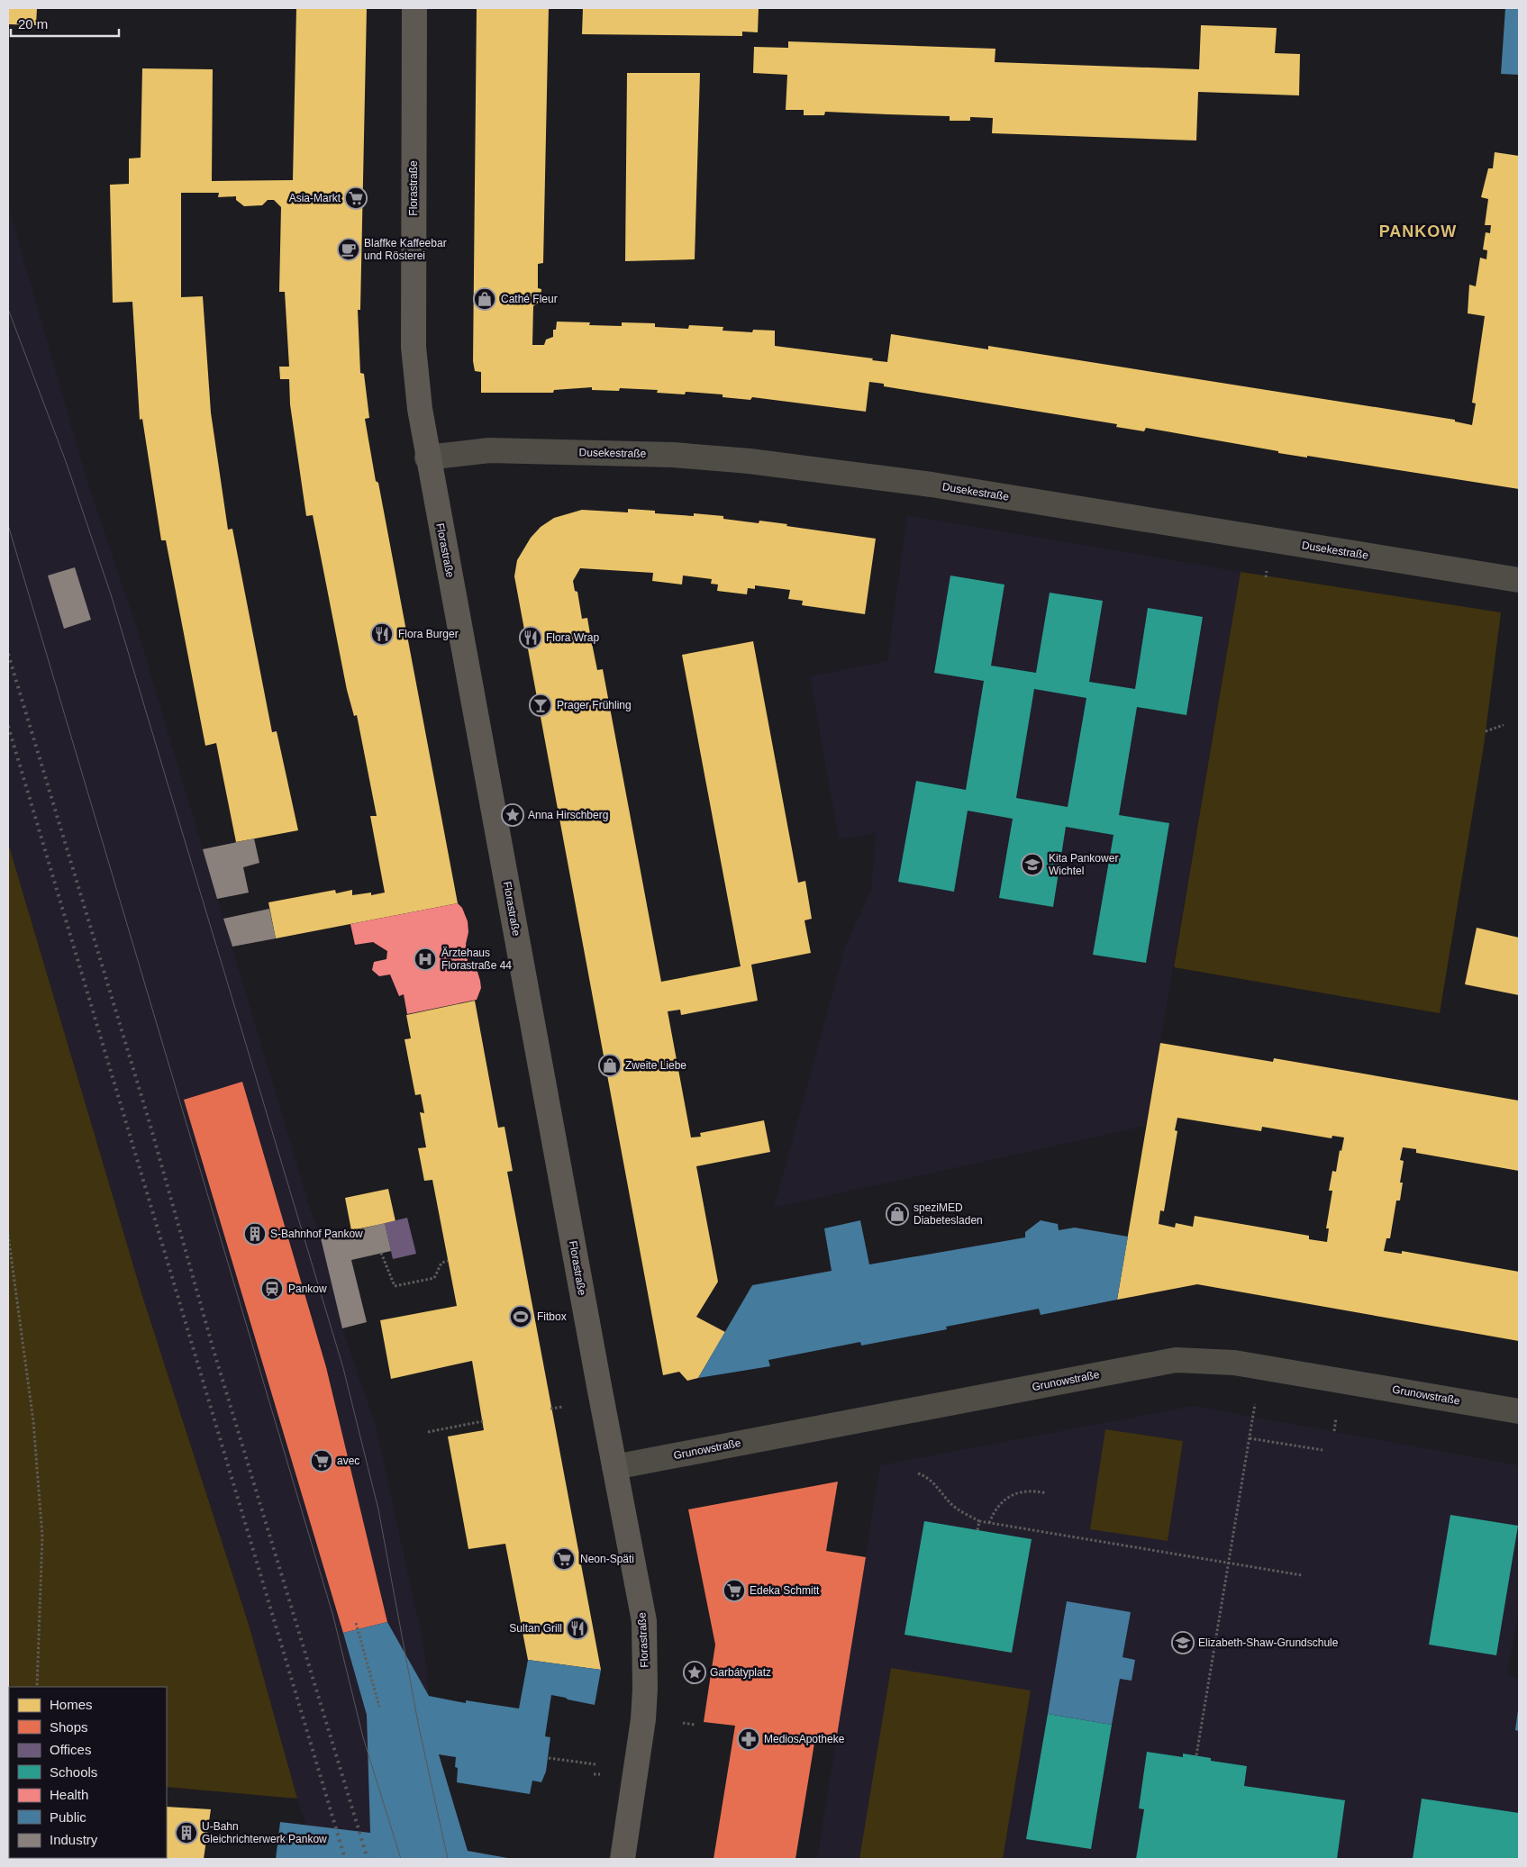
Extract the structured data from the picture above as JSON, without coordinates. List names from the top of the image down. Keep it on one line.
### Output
{"streets":{"street":["Florastraße","Dusekestraße","Grunowstraße"]},"crossings":[["Florastraße","Dusekestraße"],["Florastraße","Grunowstraße"]],"districts":["PANKOW"],"places":{"supermarket":["Asia-Markt","avec","Neon-Späti","Edeka Schmitt"],"cafe":["Blaffke Kaffeebar und Rösterei"],"shop":["Cathé Fleur","Zweite Liebe","speziMED Diabetesladen"],"restaurant":["Flora Burger","Flora Wrap","Sultan Grill"],"bar":["Prager Frühling"],"place":["Anna Hirschberg","Garbátyplatz"],"school or university":["Kita Pankower Wichtel","Elizabeth-Shaw-Grundschule"],"hospital":["Ärztehaus Florastraße 44"],"building":["S-Bahnhof Pankow","U-Bahn Gleichrichterwerk Pankow"],"station":["Pankow"],"sports":["Fitbox"],"pharmacy":["MediosApotheke"]},"legend":["Homes","Shops","Offices","Schools","Health","Public","Industry"],"scale_bar":"20 m"}
